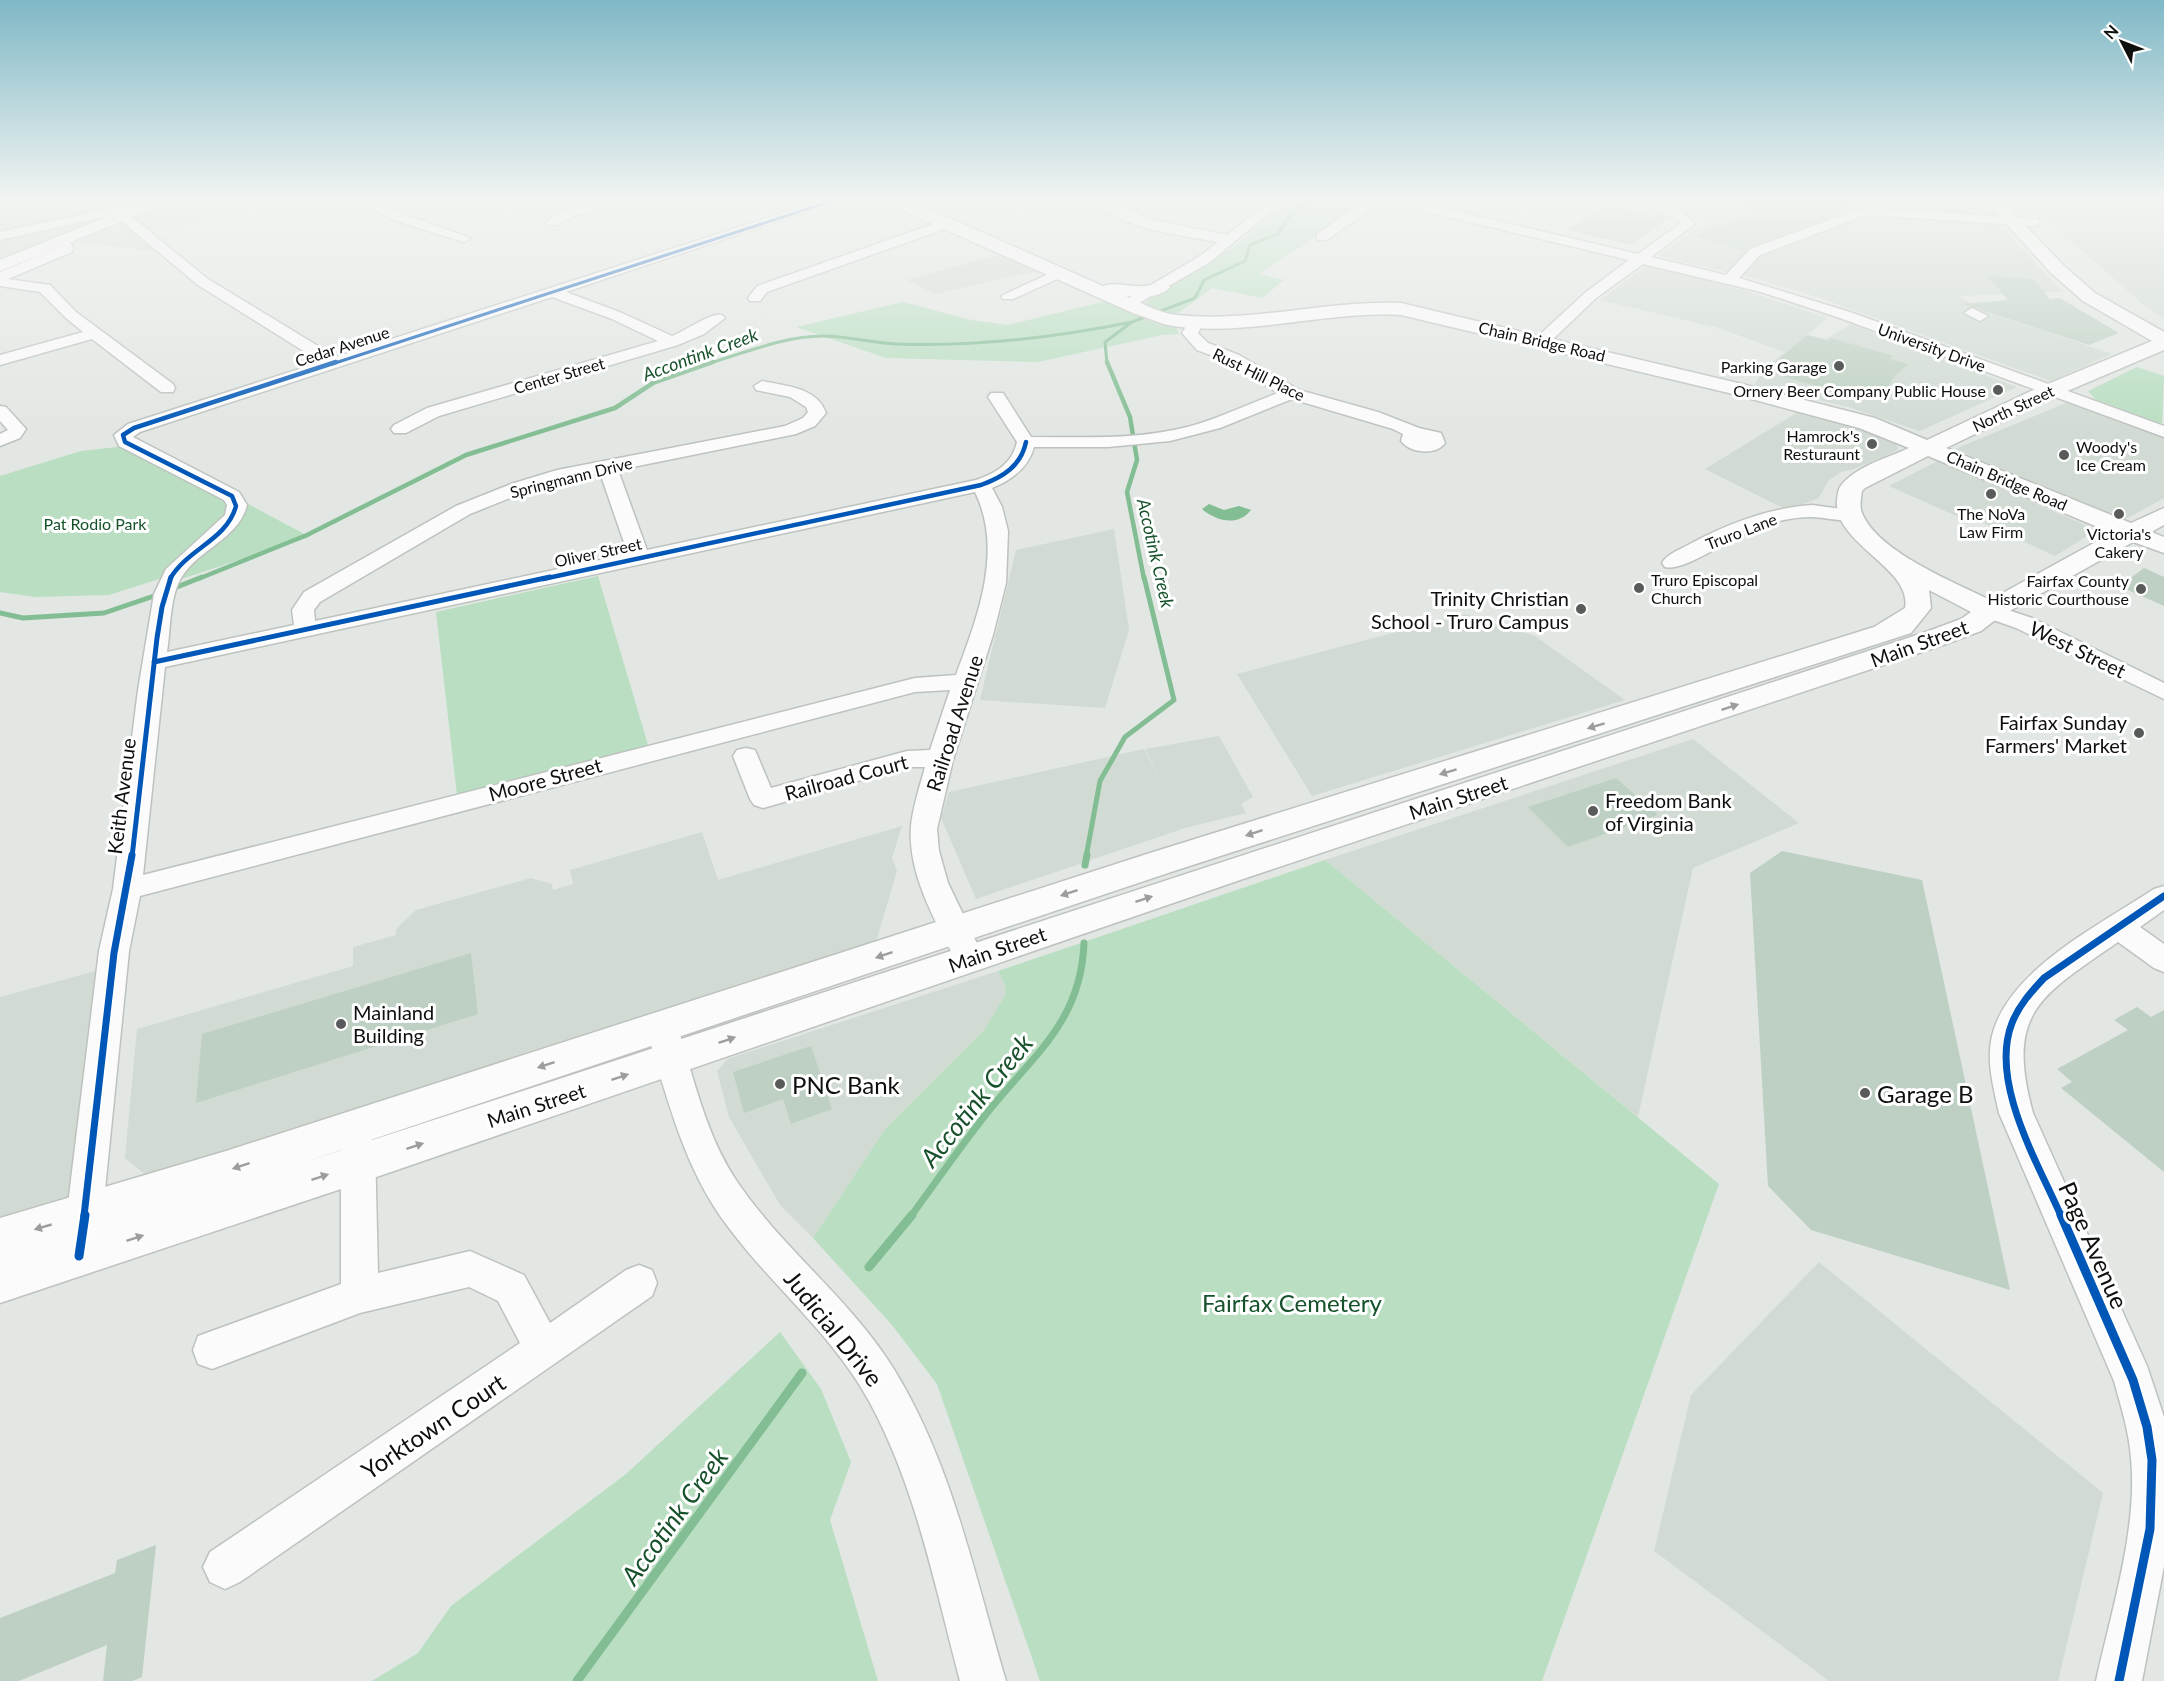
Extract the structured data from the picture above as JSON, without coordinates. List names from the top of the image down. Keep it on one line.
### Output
{"streets":{"main road":["Chain Bridge Road","North Street","Main Street"],"street":["Cedar Avenue","University Drive","Rust Hill Place","Center Street","Springmann Drive","Truro Lane","Oliver Street","West Street","Railroad Avenue","Railroad Court","Moore Street","Keith Avenue","Page Avenue","Judicial Drive","Yorktown Court"]},"crossings":[["Chain Bridge Road","Rust Hill Place"],["Chain Bridge Road","North Street"],["Chain Bridge Road","Main Street"],["Cedar Avenue","Keith Avenue"],["University Drive","North Street"],["North Street","Truro Lane"],["Springmann Drive","Oliver Street"],["Oliver Street","Railroad Avenue"],["Oliver Street","Keith Avenue"],["Main Street","West Street"],["Main Street","Railroad Avenue"],["Main Street","Keith Avenue"],["Main Street","Judicial Drive"],["Railroad Avenue","Railroad Court"],["Railroad Avenue","Moore Street"],["Moore Street","Keith Avenue"]],"water":["Accontink Creek","Accotink Creek"],"parks":["Pat Rodio Park","Fairfax Cemetery"],"places":["Parking Garage","Ornery Beer Company Public House","Hamrock's Resturaunt","Woody's Ice Cream","The NoVa Law Firm","Victoria's Cakery","Truro Episcopal Church","Fairfax County Historic Courthouse","Trinity Christian School - Truro Campus","Fairfax Sunday Farmers' Market","Freedom Bank of Virginia","Mainland Building","PNC Bank","Garage B"],"north":"top left"}
